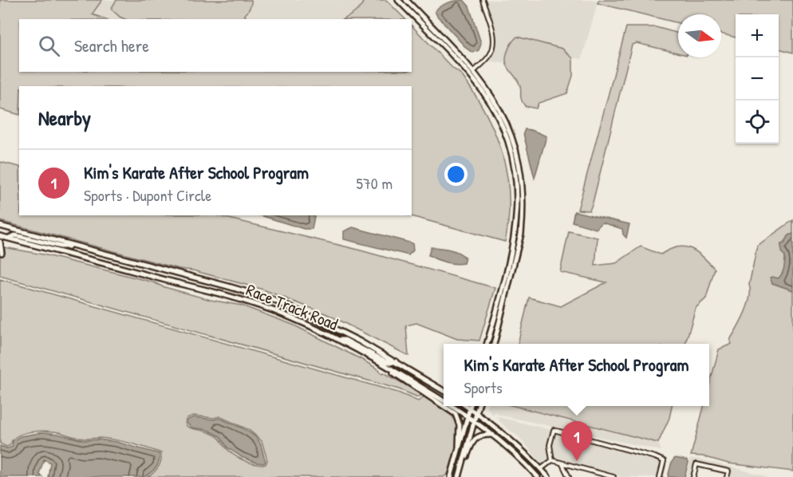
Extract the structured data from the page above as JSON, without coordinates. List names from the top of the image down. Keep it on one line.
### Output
{"streets":{"main road":["Race Track Road"]},"north":"right","page":{"map_buttons":["+","−"],"search":"Search here","heading":"Nearby","list":[{"mark":"1","name":"Kim's Karate After School Program","note":"Sports · Dupont Circle","value":"570 m"}],"popup":["Kim's Karate After School Program","Sports"],"pins":"1"}}
